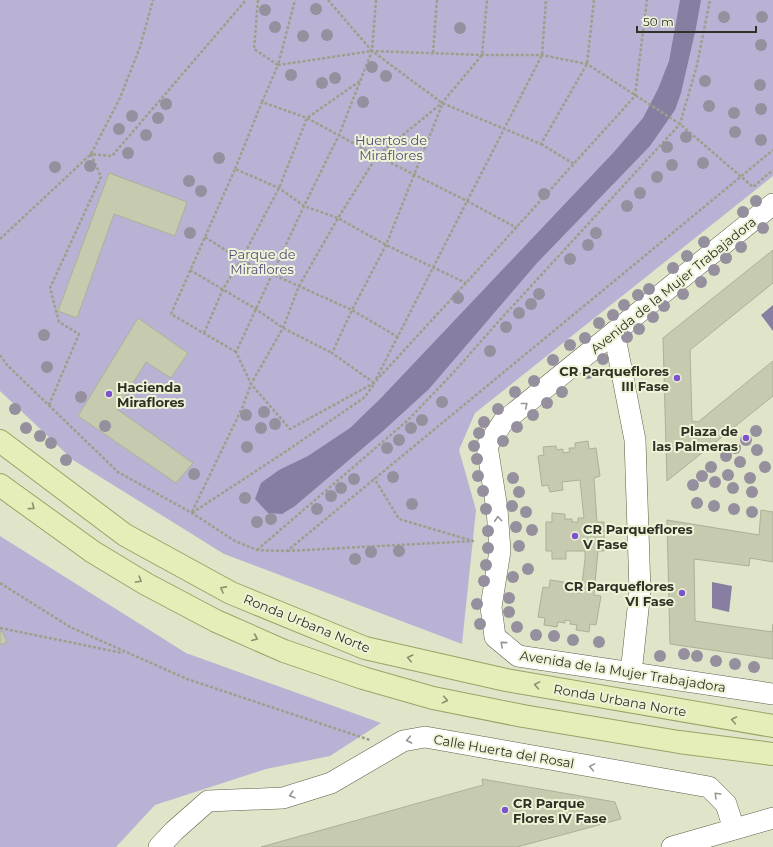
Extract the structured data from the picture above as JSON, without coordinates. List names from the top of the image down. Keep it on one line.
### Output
{"streets":{"main road":["Ronda Urbana Norte"],"street":["Avenida de la Mujer Trabajadora","Calle Huerta del Rosal"]},"one_way":["Calle Huerta del Rosal"],"parks":["Huertos de Miraflores","Parque de Miraflores"],"places":["CR Parqueflores III Fase","Hacienda Miraflores","Plaza de las Palmeras","CR Parqueflores V Fase","CR Parqueflores VI Fase","CR Parque Flores IV Fase"],"scale_bar":"50 m"}
